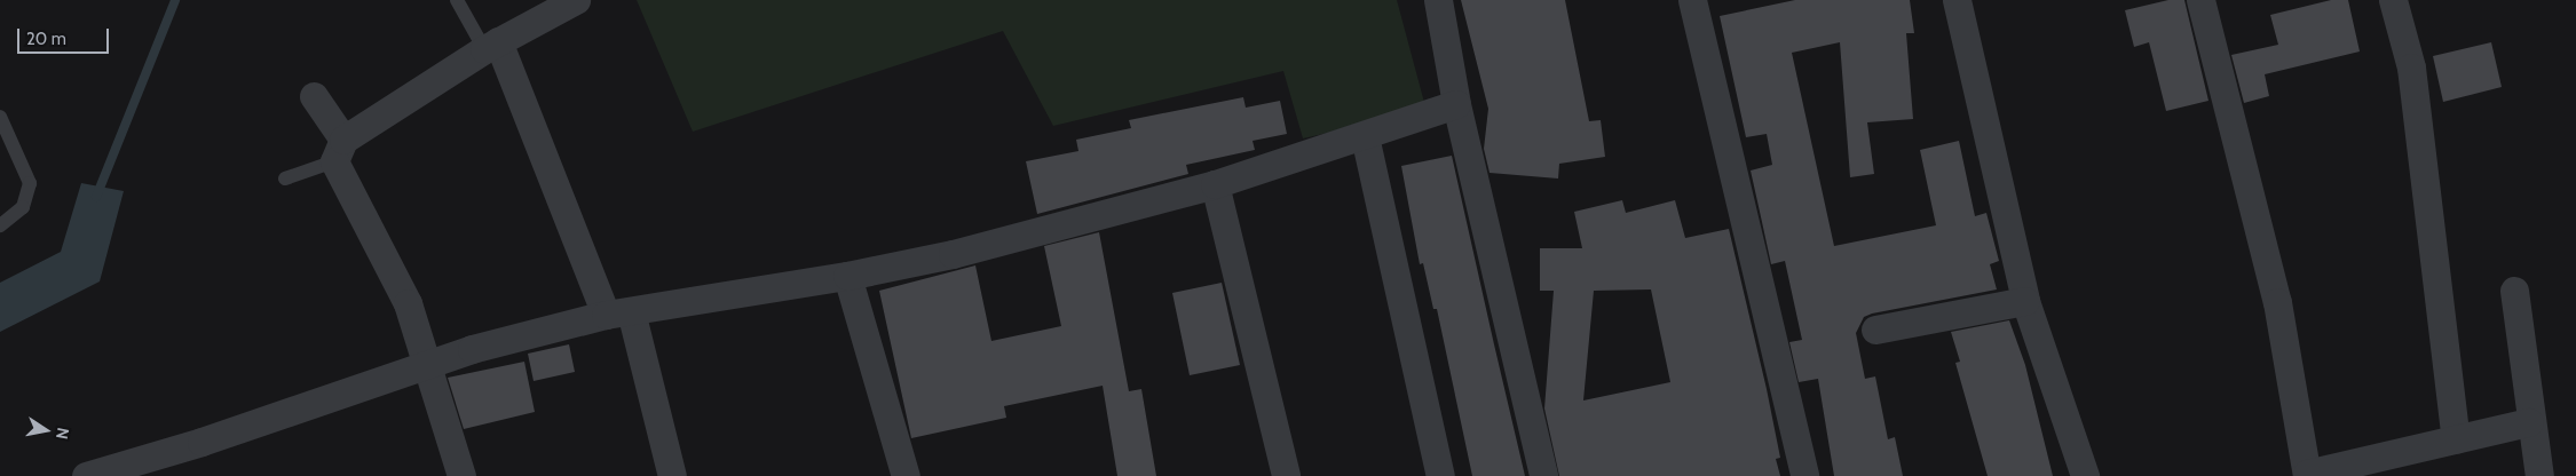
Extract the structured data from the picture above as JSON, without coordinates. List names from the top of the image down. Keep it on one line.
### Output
{"scale_bar":"20 m","north":"right"}
